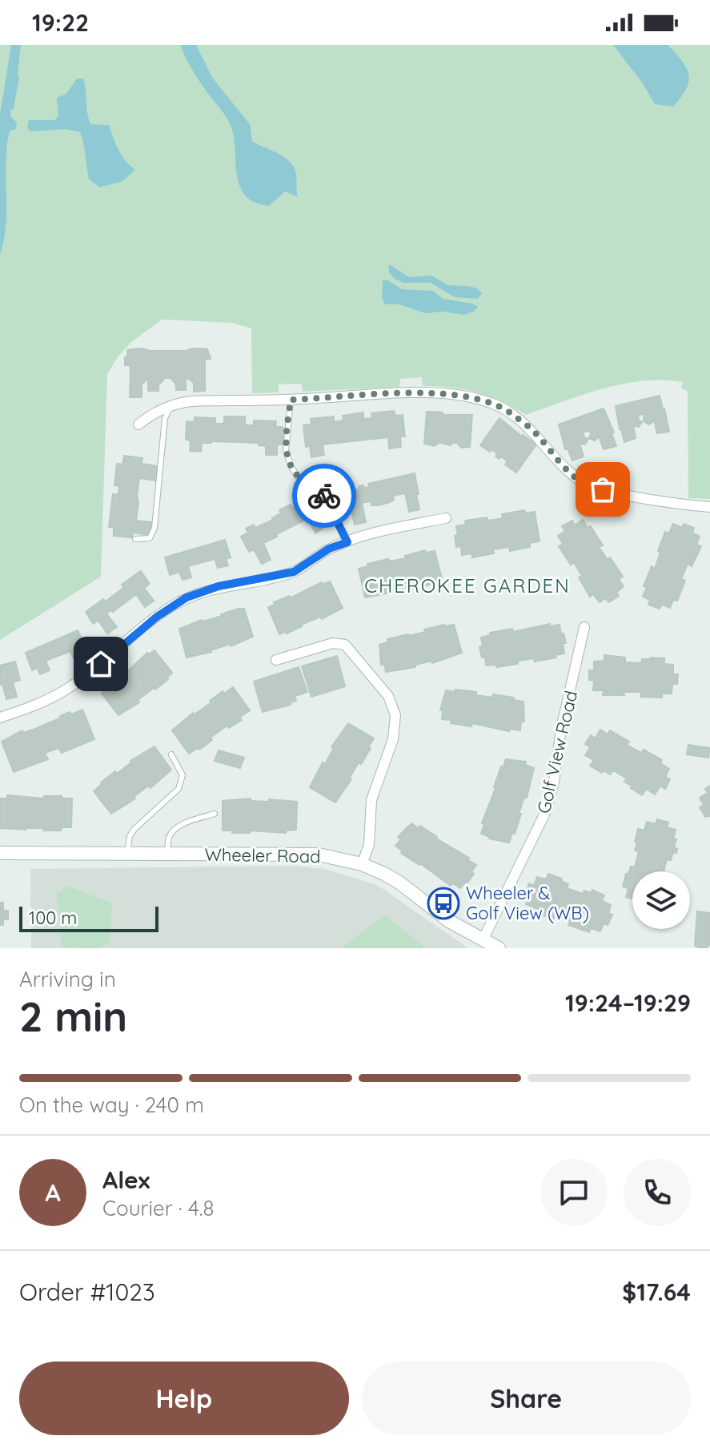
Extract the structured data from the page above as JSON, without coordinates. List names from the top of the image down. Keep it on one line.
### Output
{"streets":{"street":["Golf View Road","Wheeler Road"]},"crossings":[["Golf View Road","Wheeler Road"]],"districts":["CHEROKEE GARDEN"],"places":{"bus stop":["Wheeler & Golf View (WB)"]},"scale_bar":"100 m","page":{"status":"19:22","scale":"100 m","heading":["2 min","Arriving in","19:24–19:29"],"panel":["Alex","Courier · 4.8","Order #1023","$17.64"],"bar":"On the way · 240 m","round":"A","buttons":["Help","Share"]}}
